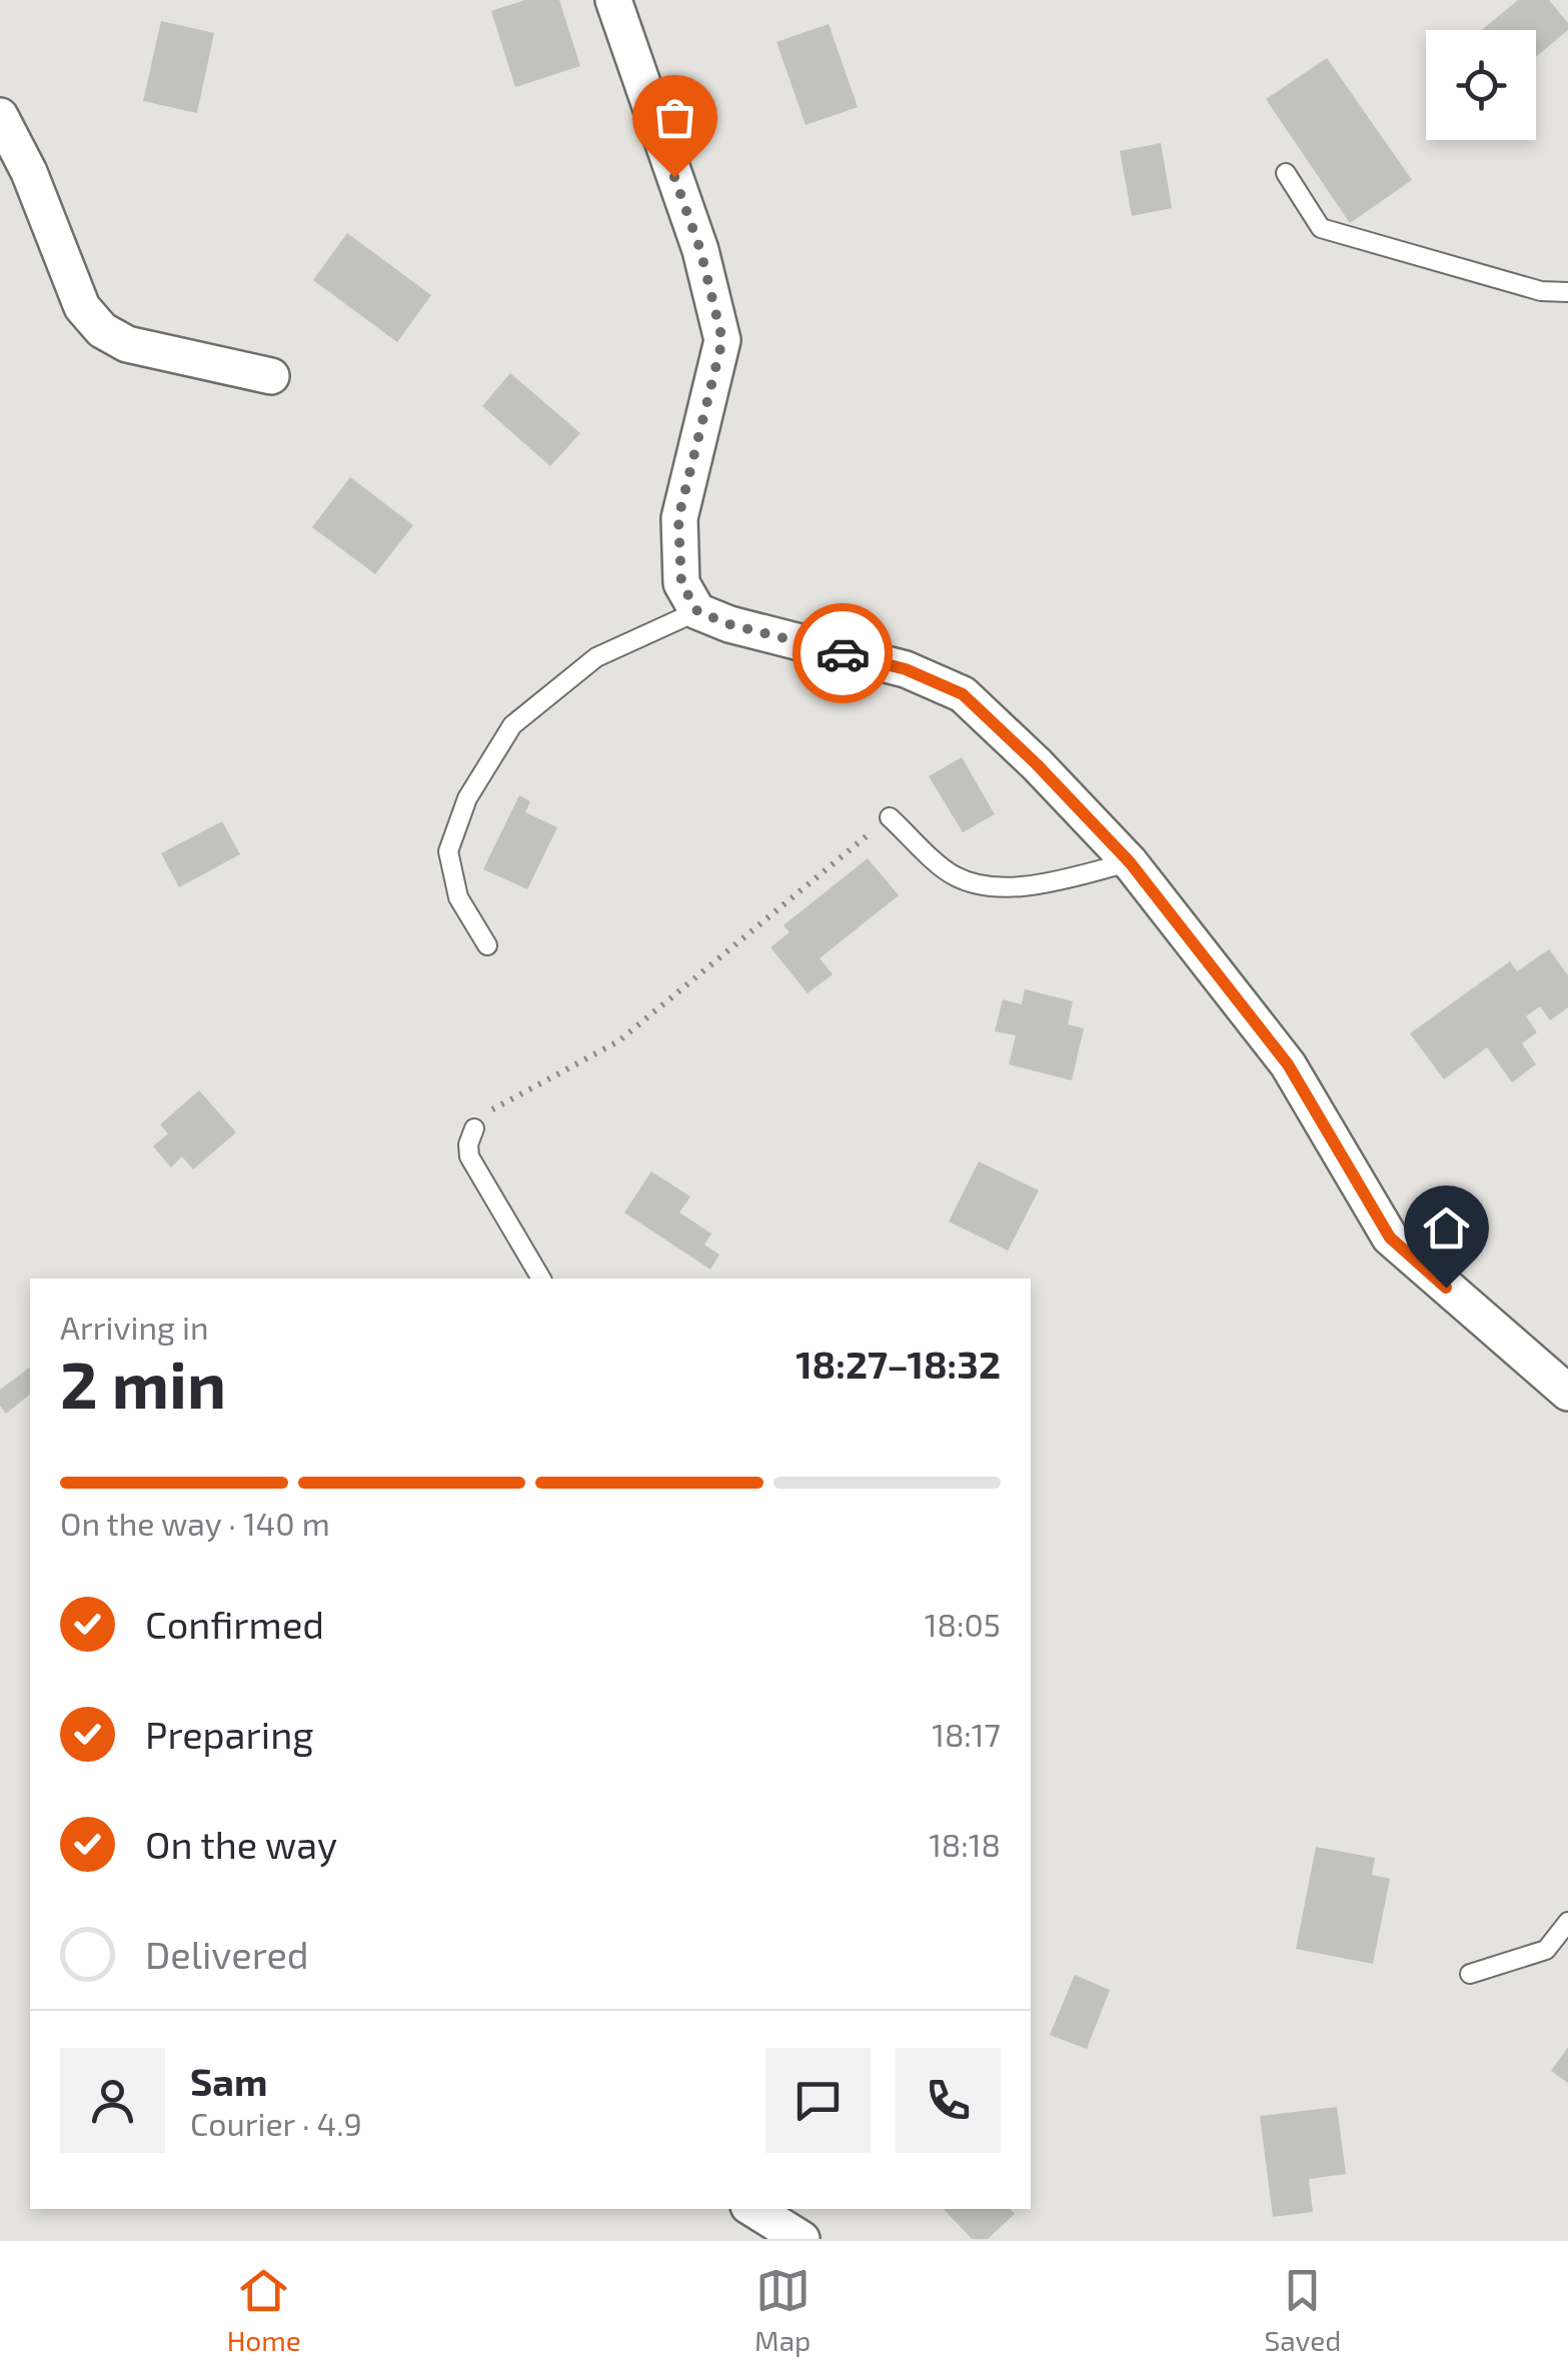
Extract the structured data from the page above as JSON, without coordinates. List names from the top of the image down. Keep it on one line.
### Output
{"page":{"heading":["2 min","Arriving in","18:27–18:32"],"panel":["Sam","Courier · 4.9"],"bar":"On the way · 140 m","list":[["Confirmed","18:05"],["Preparing","18:17"],["On the way","18:18"],"Delivered"],"tabs":["Home","Map","Saved"]}}
